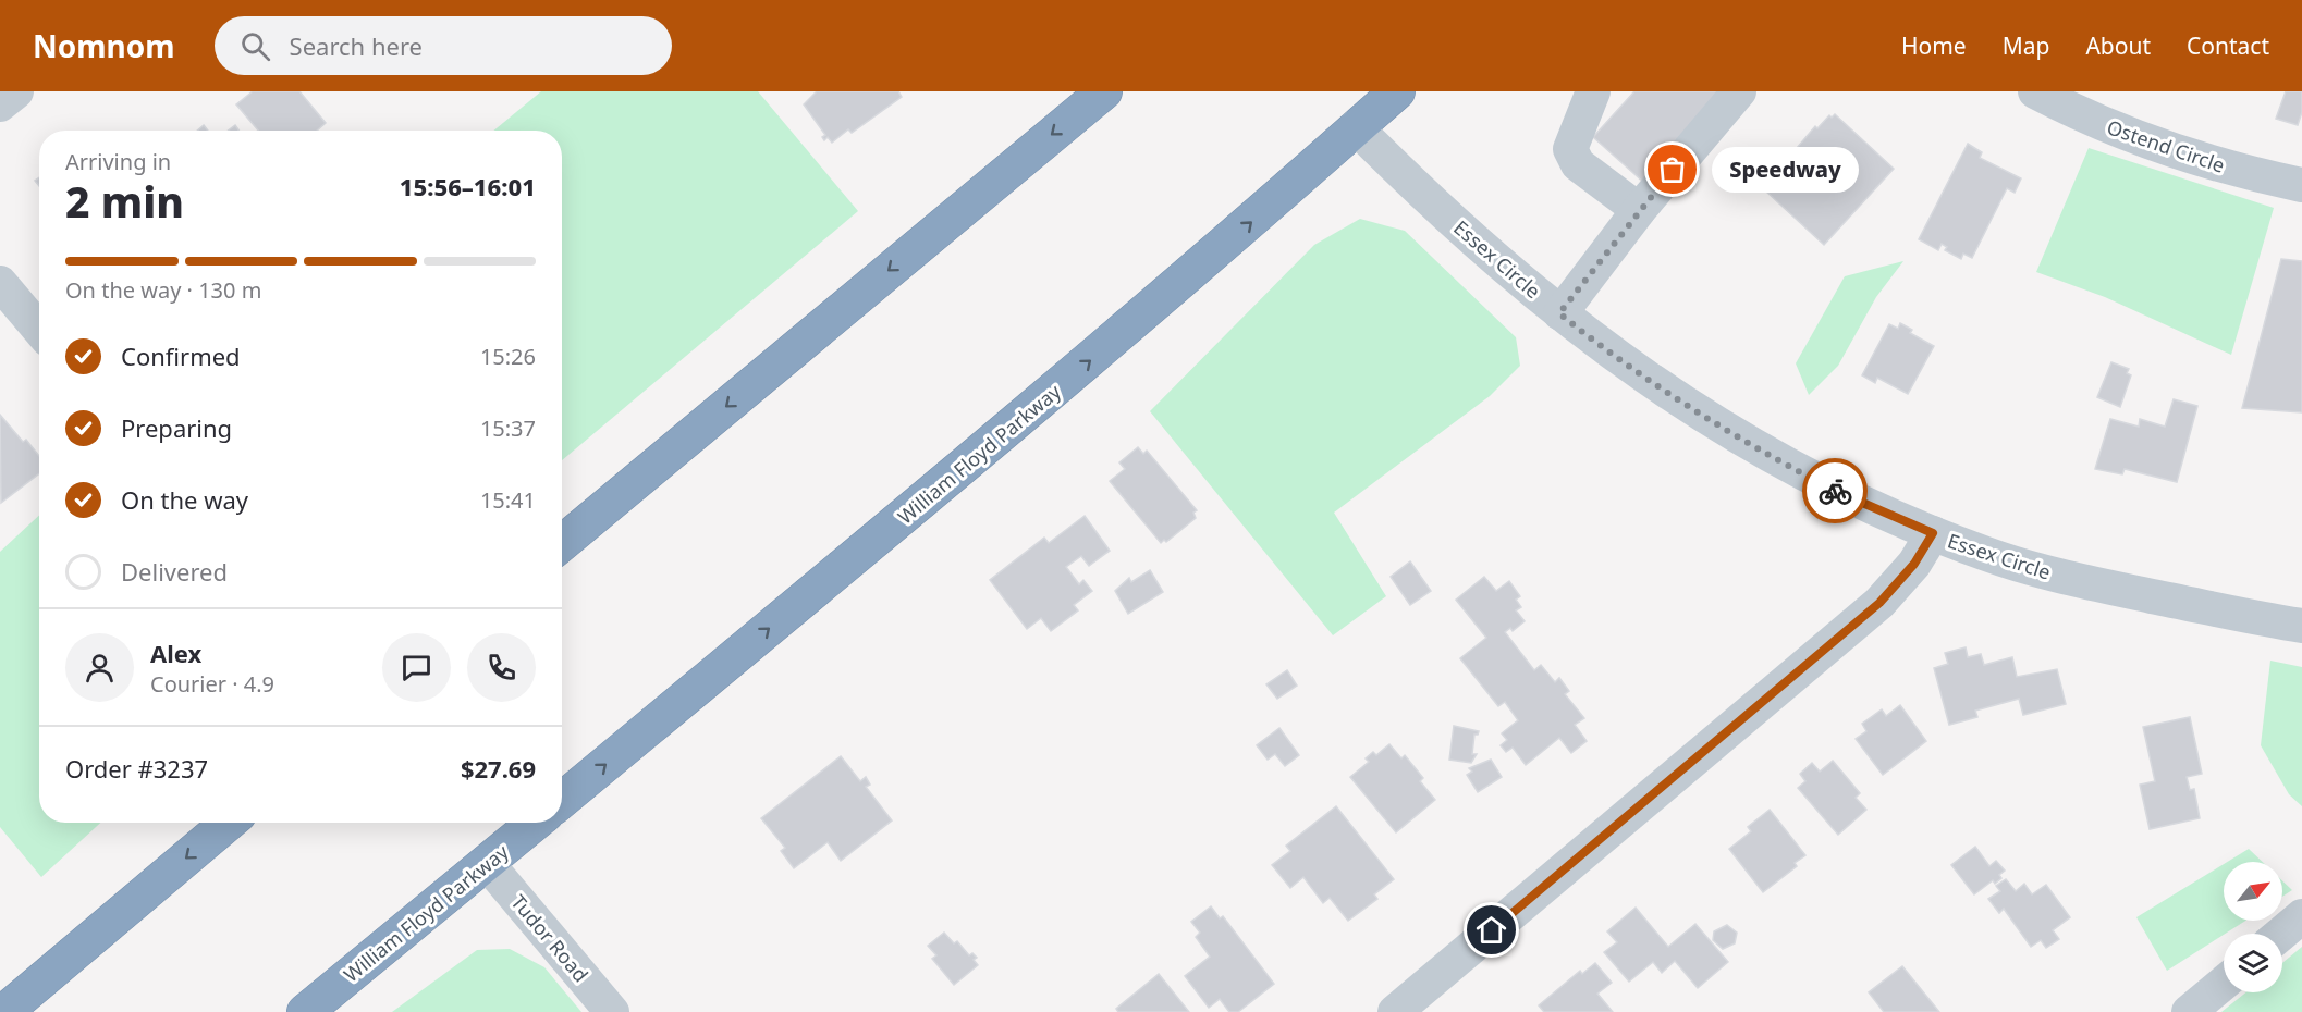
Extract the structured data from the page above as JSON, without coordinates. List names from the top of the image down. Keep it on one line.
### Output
{"streets":{"highway":["William Floyd Parkway"],"street":["Ostend Circle","Essex Circle","Tudor Road"]},"crossings":[["Essex Circle","William Floyd Parkway"],["William Floyd Parkway","Tudor Road"]],"places":["Speedway"],"north":"top right","page":{"header":"Nomnom","search":"Search here","nav":["Home","Map","About","Contact"],"heading":["2 min","Arriving in","15:56–16:01"],"panel":["Alex","Courier · 4.9","Order #3237","$27.69"],"bubble":"Speedway","bar":"On the way · 130 m","list":[["Confirmed","15:26"],["Preparing","15:37"],["On the way","15:41"],"Delivered"]}}
